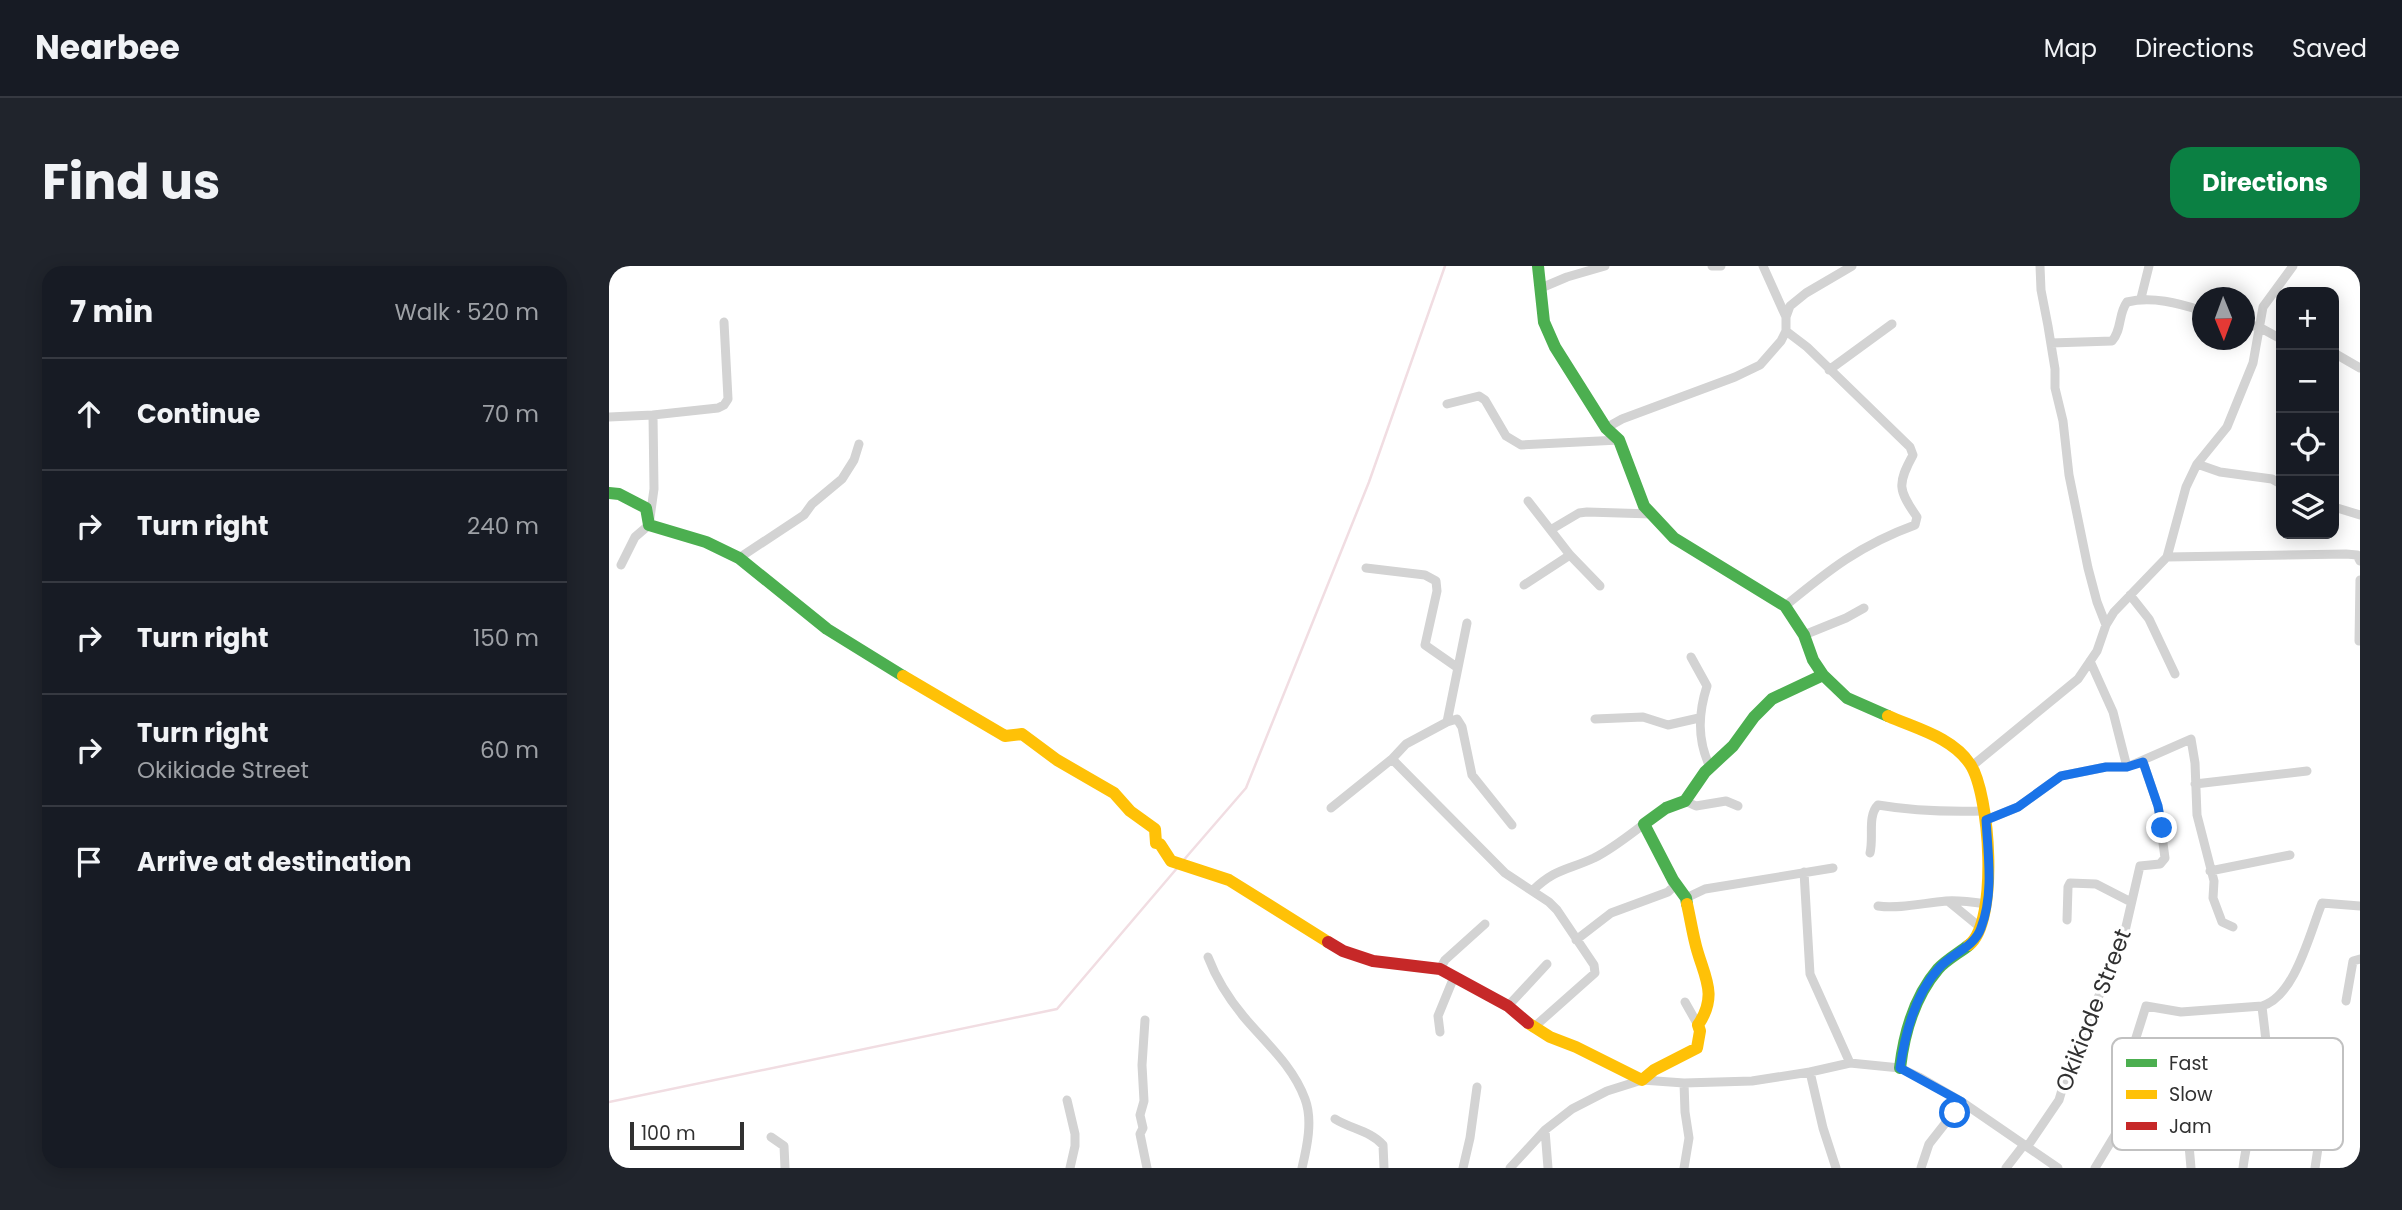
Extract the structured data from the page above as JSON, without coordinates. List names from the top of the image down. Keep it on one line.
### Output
{"streets":{"street":["Okikiade Street"]},"legend":["Fast","Slow","Jam"],"scale_bar":"100 m","north":"bottom","page":{"header":"Nearbee","nav":["Map","Directions","Saved"],"title":"Find us","buttons":"Directions","heading":["7 min","Walk · 520 m"],"map_buttons":["+","−"],"list":[["Continue","70 m"],["Turn right","240 m"],["Turn right","150 m"],["Turn right","Okikiade Street","60 m"],"Arrive at destination"],"scale":"100 m"}}
